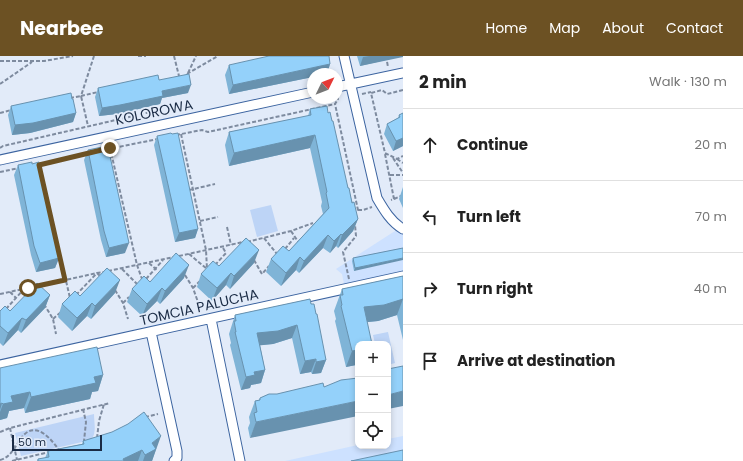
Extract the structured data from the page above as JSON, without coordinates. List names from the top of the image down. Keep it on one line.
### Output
{"streets":{"street":["KOLOROWA","TOMCIA PALUCHA"]},"scale_bar":"50 m","north":"top right","page":{"header":"Nearbee","nav":["Home","Map","About","Contact"],"heading":["2 min","Walk · 130 m"],"list":[["Continue","20 m"],["Turn left","70 m"],["Turn right","40 m"],"Arrive at destination"],"map_buttons":["+","−"],"scale":"50 m"}}
